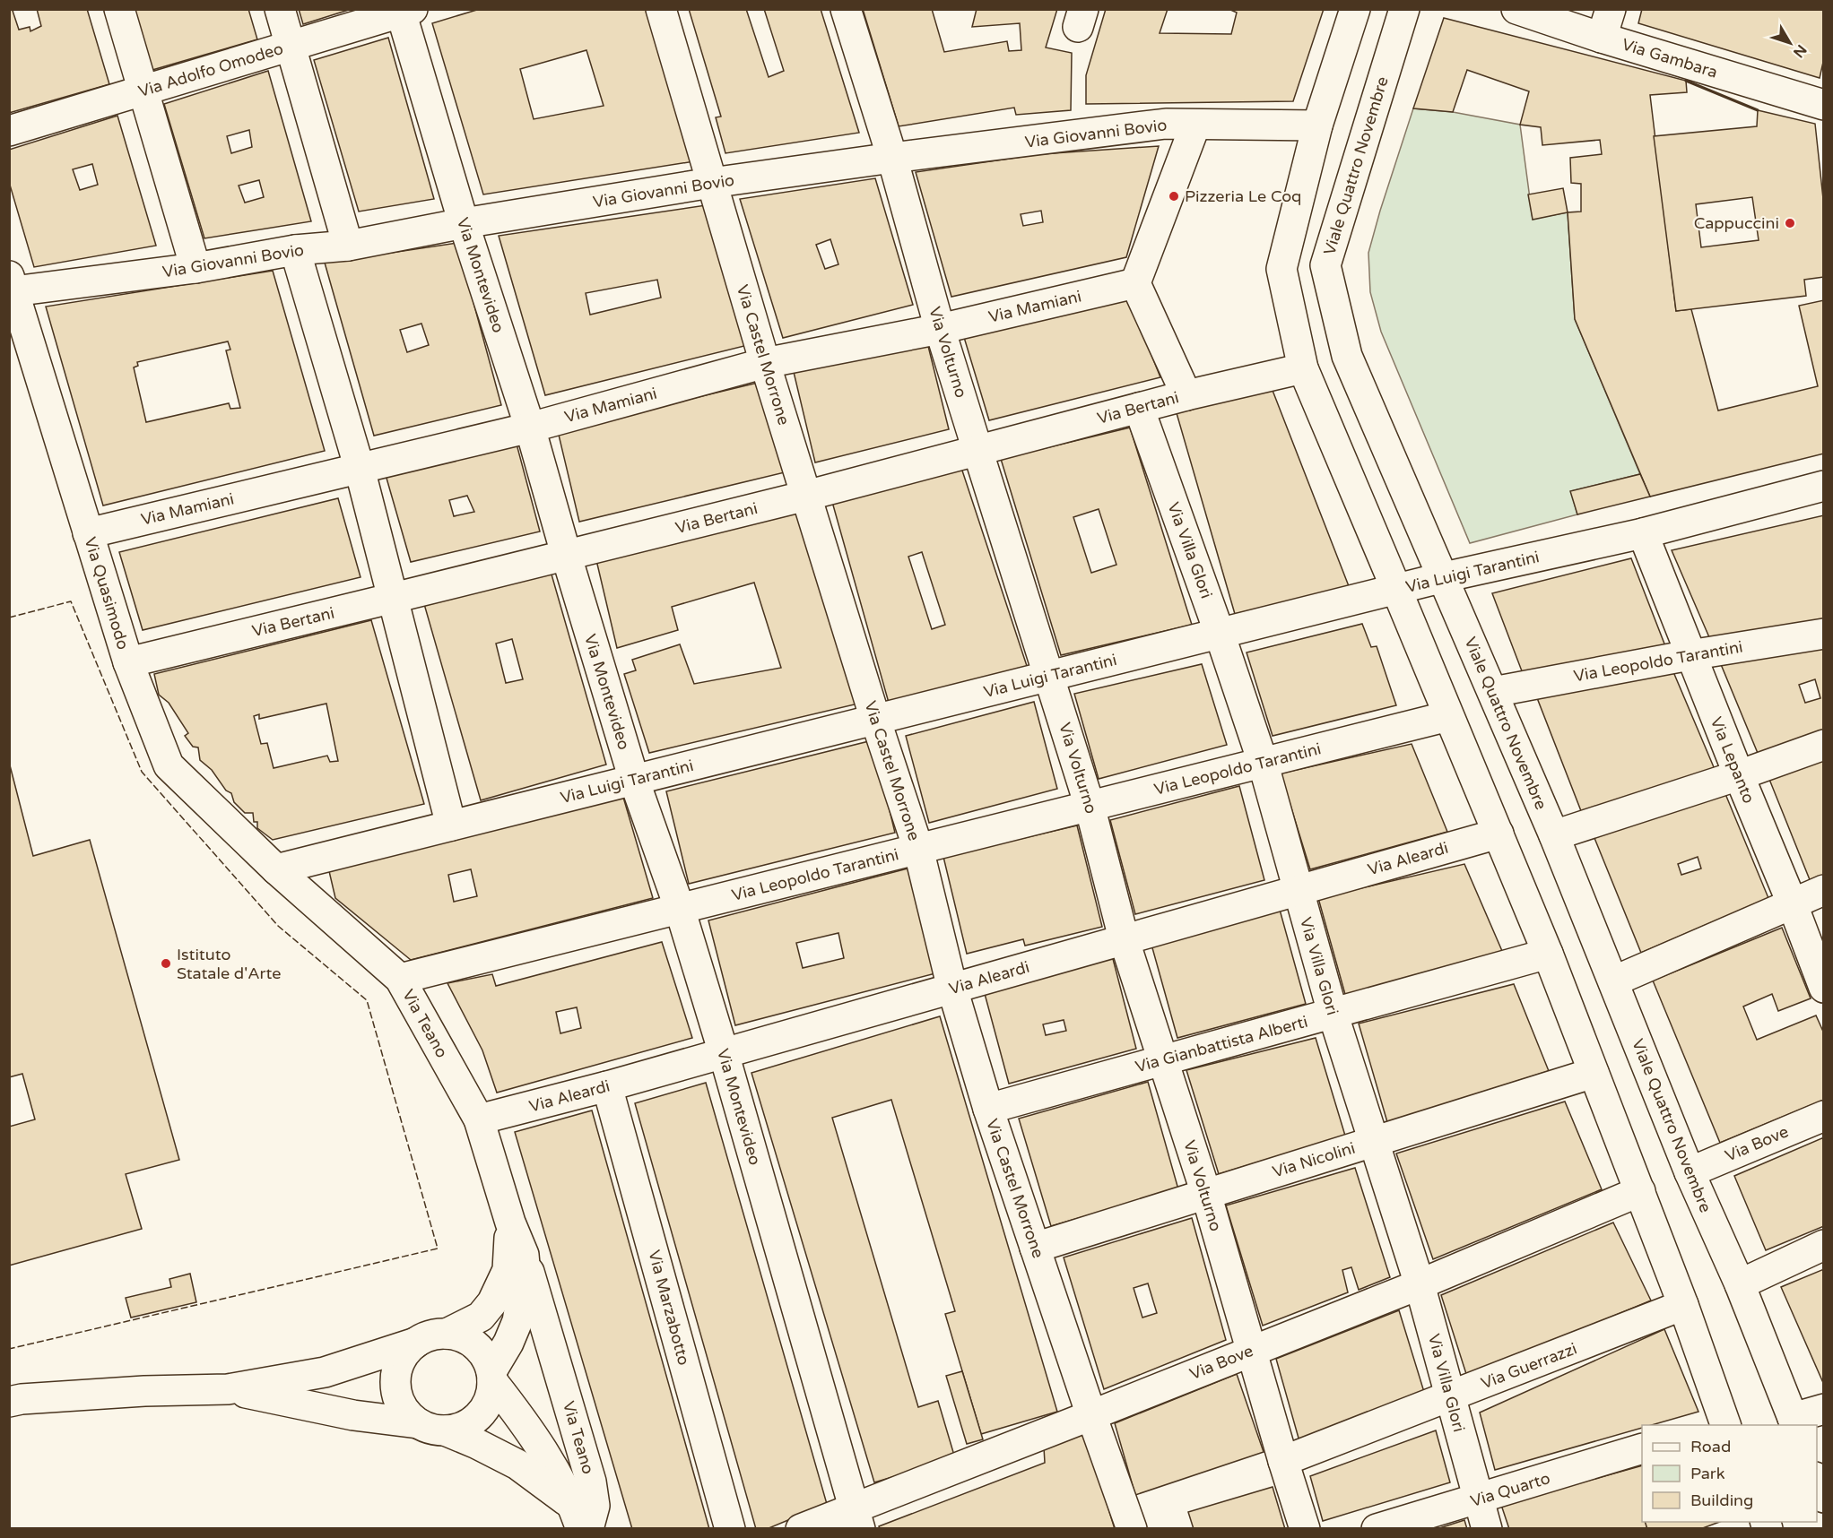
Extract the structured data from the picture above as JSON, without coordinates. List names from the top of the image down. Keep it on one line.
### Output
{"streets":{"street":["Via Gambara","Via Adolfo Omodeo","Via Giovanni Bovio","Viale Quattro Novembre","Via Montevideo","Via Mamiani","Via Volturno","Via Castel Morrone","Via Bertani","Via Villa Glori","Via Luigi Tarantini","Via Quasimodo","Via Leopoldo Tarantini","Via Lepanto","Via Aleardi","Via Teano","Via Gianbattista Alberti","Via Bove","Via Nicolini","Via Marzabotto","Via Guerrazzi","Via Quarto"]},"crossings":[["Via Adolfo Omodeo","Via Montevideo"],["Via Giovanni Bovio","Via Montevideo"],["Via Giovanni Bovio","Via Volturno"],["Via Giovanni Bovio","Via Castel Morrone"],["Via Giovanni Bovio","Via Quasimodo"],["Viale Quattro Novembre","Via Luigi Tarantini"],["Viale Quattro Novembre","Via Leopoldo Tarantini"],["Viale Quattro Novembre","Via Bove"],["Via Montevideo","Via Mamiani"],["Via Montevideo","Via Bertani"],["Via Montevideo","Via Luigi Tarantini"],["Via Montevideo","Via Leopoldo Tarantini"],["Via Montevideo","Via Aleardi"],["Via Montevideo","Via Bove"],["Via Mamiani","Via Volturno"],["Via Mamiani","Via Castel Morrone"],["Via Mamiani","Via Quasimodo"],["Via Volturno","Via Bertani"],["Via Volturno","Via Luigi Tarantini"],["Via Volturno","Via Leopoldo Tarantini"],["Via Volturno","Via Aleardi"],["Via Volturno","Via Gianbattista Alberti"],["Via Volturno","Via Bove"],["Via Volturno","Via Nicolini"],["Via Volturno","Via Guerrazzi"],["Via Castel Morrone","Via Bertani"],["Via Castel Morrone","Via Luigi Tarantini"],["Via Castel Morrone","Via Leopoldo Tarantini"],["Via Castel Morrone","Via Aleardi"],["Via Castel Morrone","Via Gianbattista Alberti"],["Via Castel Morrone","Via Bove"],["Via Castel Morrone","Via Nicolini"],["Via Bertani","Via Villa Glori"],["Via Bertani","Via Quasimodo"],["Via Villa Glori","Via Luigi Tarantini"],["Via Villa Glori","Via Leopoldo Tarantini"],["Via Villa Glori","Via Aleardi"],["Via Villa Glori","Via Gianbattista Alberti"],["Via Villa Glori","Via Bove"],["Via Villa Glori","Via Nicolini"],["Via Villa Glori","Via Guerrazzi"],["Via Villa Glori","Via Quarto"],["Via Luigi Tarantini","Via Quasimodo"],["Via Luigi Tarantini","Via Lepanto"],["Via Luigi Tarantini","Via Teano"],["Via Quasimodo","Via Teano"],["Via Leopoldo Tarantini","Via Lepanto"],["Via Leopoldo Tarantini","Via Teano"],["Via Aleardi","Via Teano"],["Via Aleardi","Via Marzabotto"]],"places":["Pizzeria Le Coq","Cappuccini","Istituto Statale d'Arte"],"legend":["Road","Park","Building"],"north":"bottom right"}
